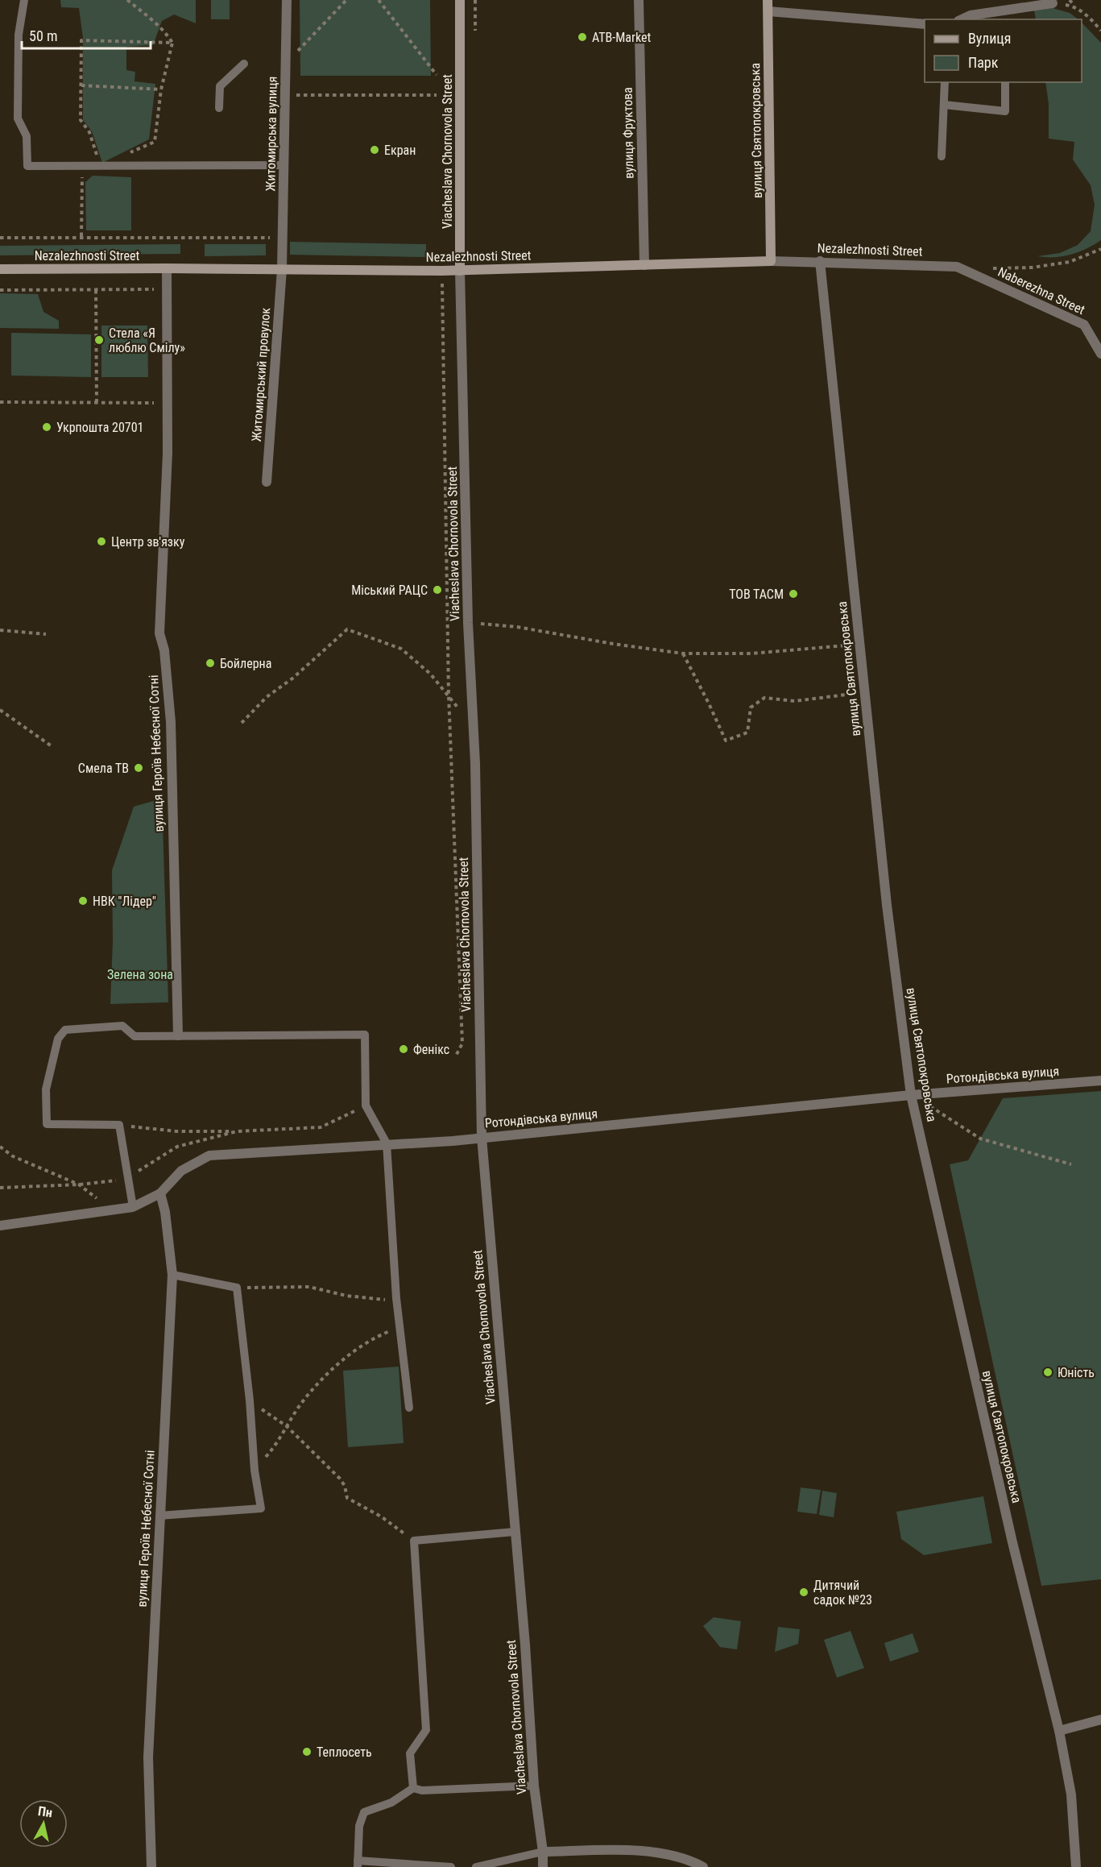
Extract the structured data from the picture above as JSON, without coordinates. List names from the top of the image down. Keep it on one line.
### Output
{"streets":{"street":["вулиця Святопокровська","вулиця Фруктова","Житомирська вулиця","Viacheslava Chornovola Street","Nezalezhnosti Street","Naberezhna Street","Житомирський провулок","вулиця Героїв Небесної Сотні","Ротондівська вулиця"]},"crossings":[["вулиця Святопокровська","Nezalezhnosti Street"],["вулиця Святопокровська","Ротондівська вулиця"],["вулиця Фруктова","Nezalezhnosti Street"],["Житомирська вулиця","Nezalezhnosti Street"],["Житомирська вулиця","Житомирський провулок"],["Viacheslava Chornovola Street","Nezalezhnosti Street"],["Viacheslava Chornovola Street","Ротондівська вулиця"],["Nezalezhnosti Street","Naberezhna Street"],["Nezalezhnosti Street","Житомирський провулок"],["Nezalezhnosti Street","вулиця Героїв Небесної Сотні"],["вулиця Героїв Небесної Сотні","Ротондівська вулиця"]],"parks":["Зелена зона"],"places":["ATB-Market","Екран","Стела «Я люблю Смілу»","Укрпошта 20701","Центр зв'язку","Міський РАЦС","ТОВ ТАСМ","Бойлерна","Смела ТВ","НВК \"Лідер\"","Фенікс","Юність","Дитячий садок №23","Теплосеть"],"legend":["Вулиця","Парк"],"scale_bar":"50 m","north":"top"}
